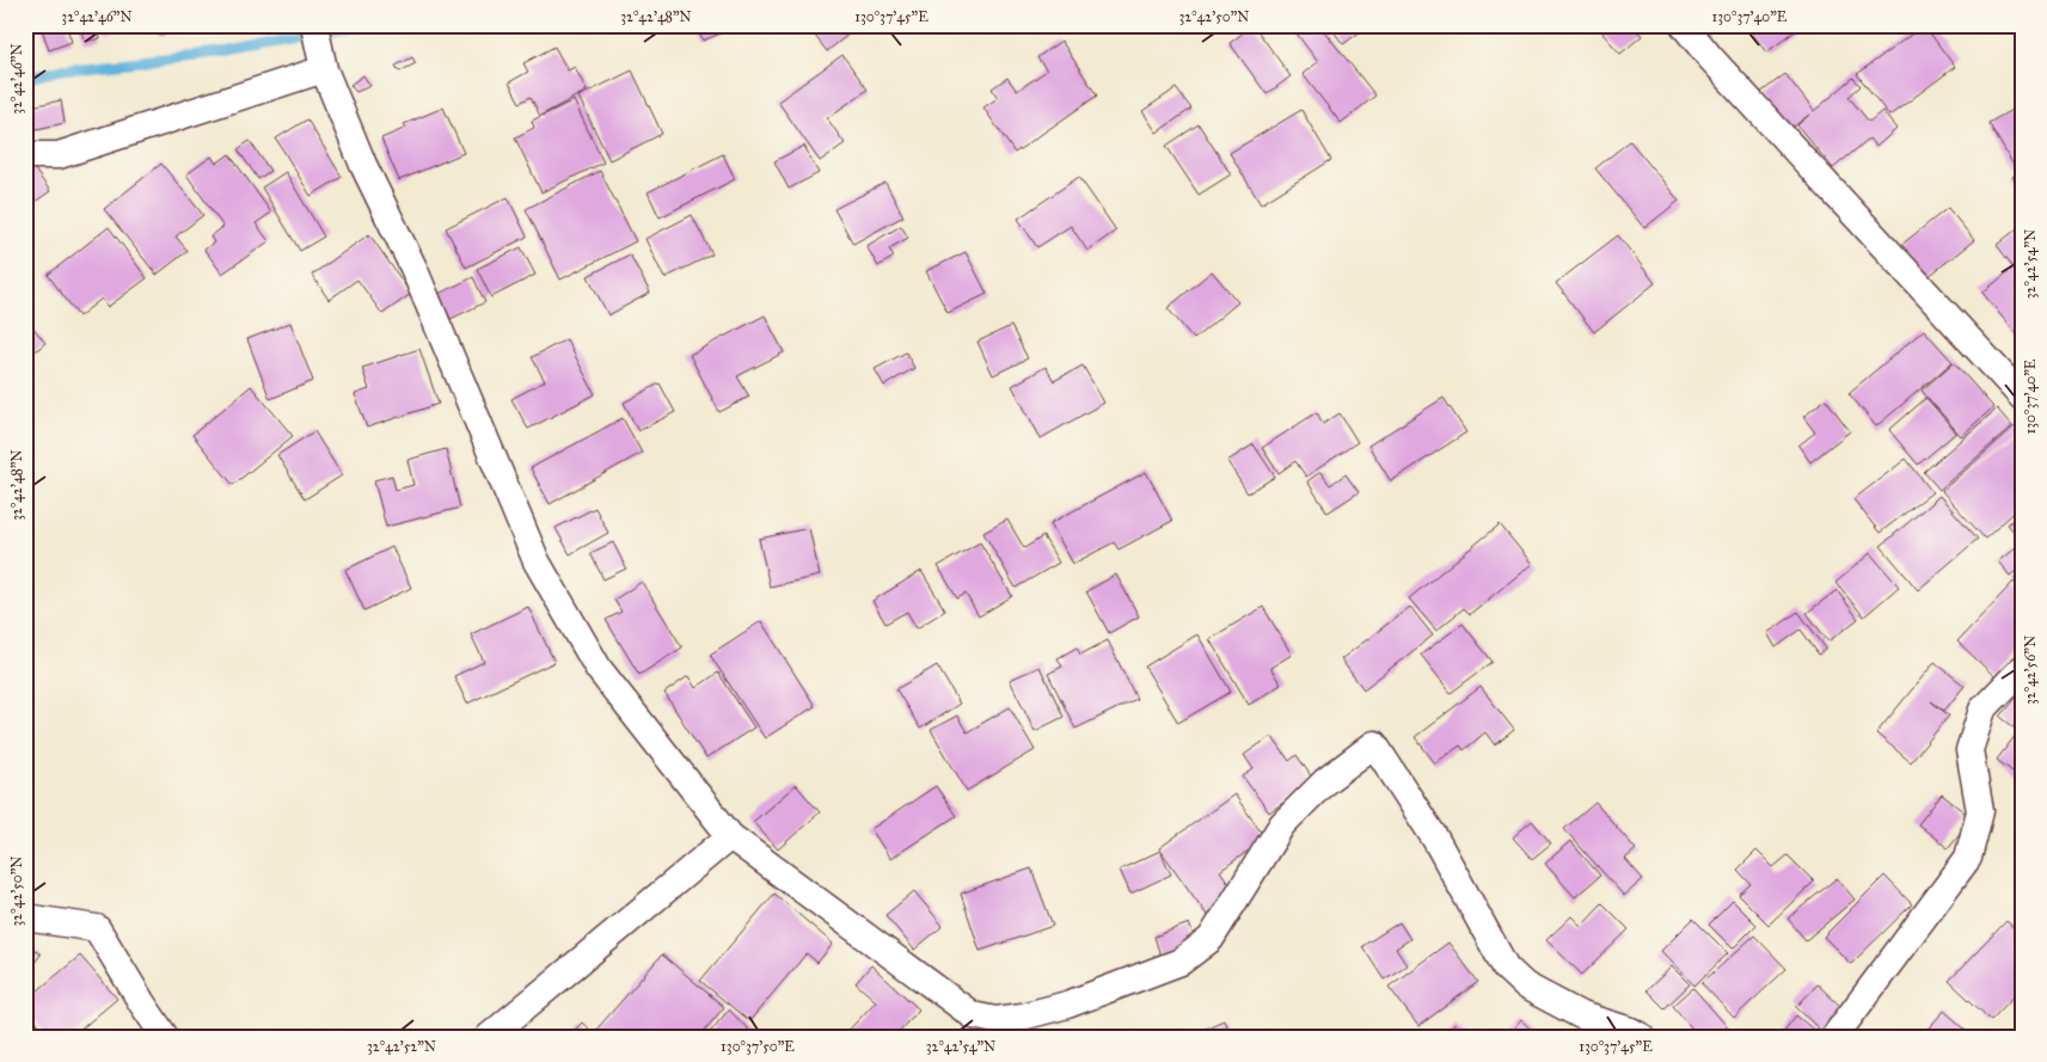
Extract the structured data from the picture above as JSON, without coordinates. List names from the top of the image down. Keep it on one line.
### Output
{"coordinates":["32°42'46\"N","32°42'48\"N","130°37'45\"E","32°42'50\"N","130°37'40\"E","32°42'54\"N","32°42'56\"N","32°42'52\"N","130°37'50\"E"]}
